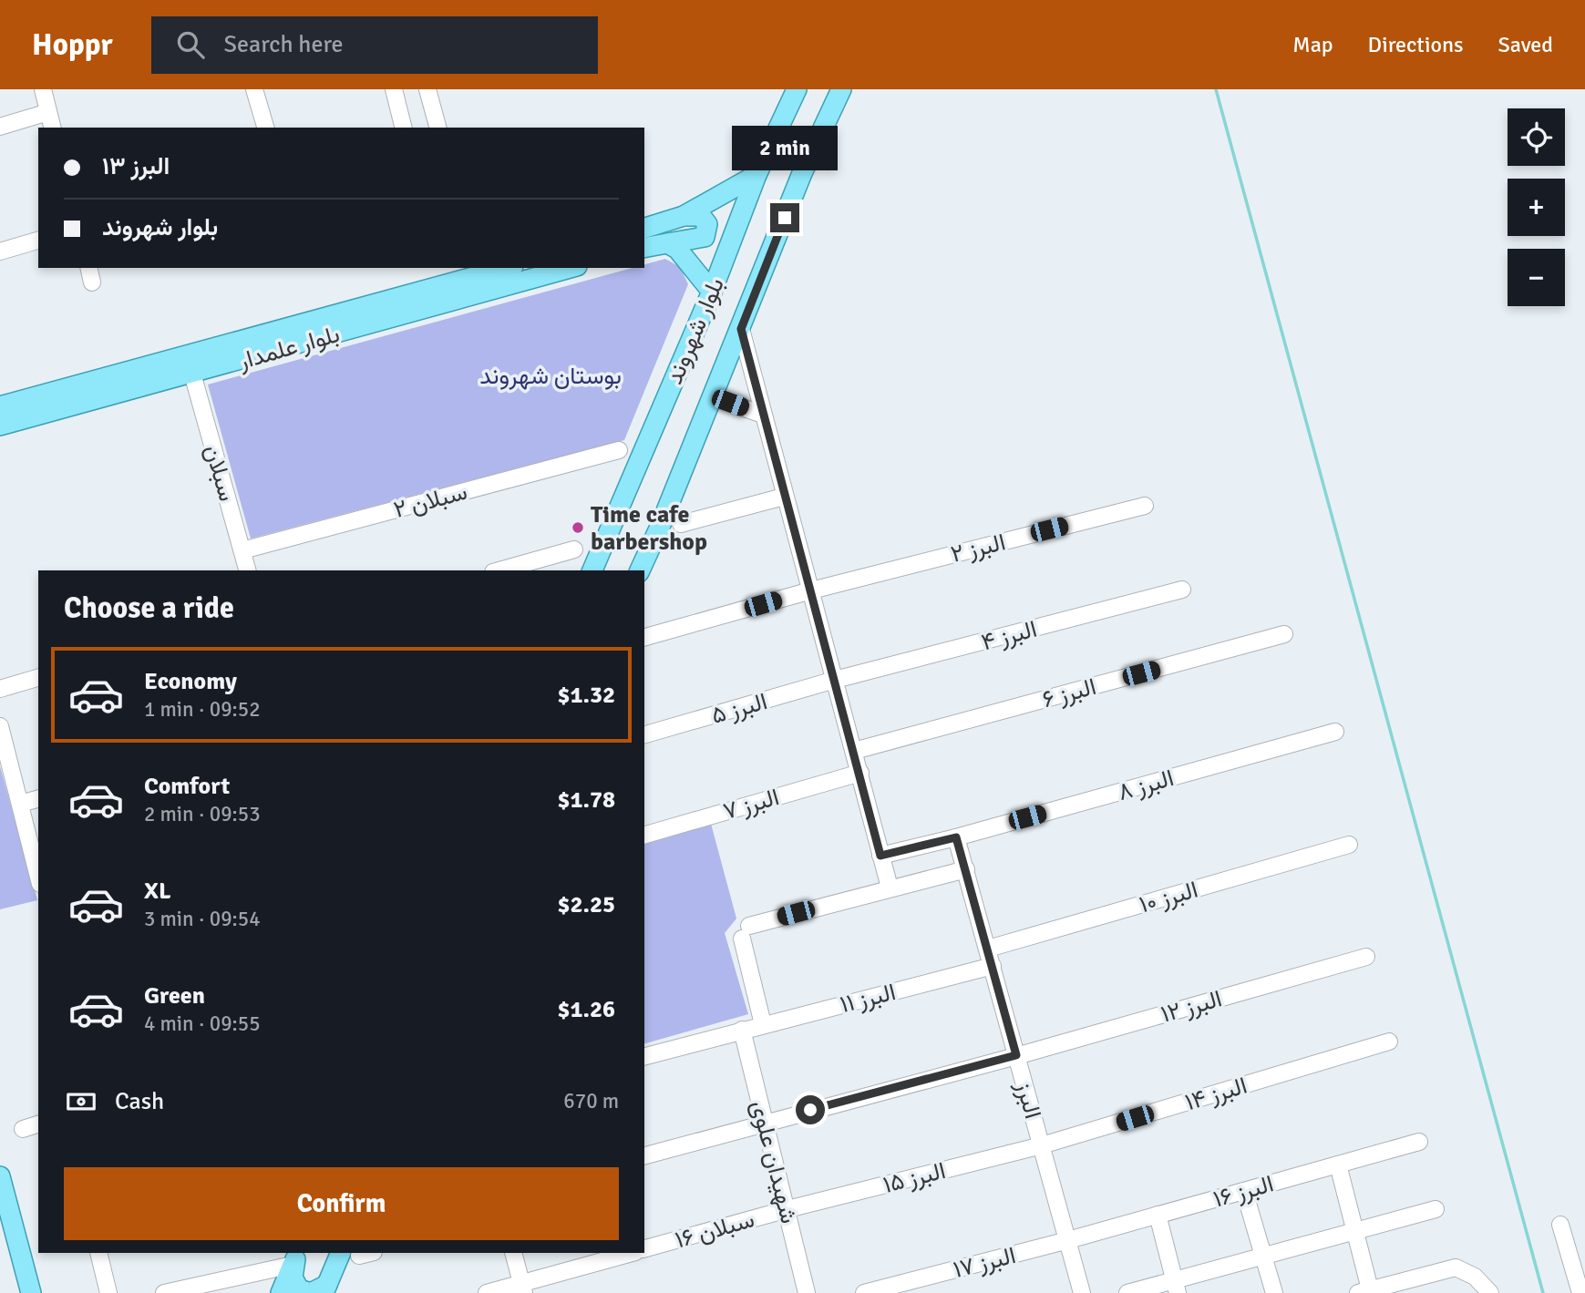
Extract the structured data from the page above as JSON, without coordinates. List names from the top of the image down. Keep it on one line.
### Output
{"streets":{"main road":["بلوار شهروند","بلوار علمدار"],"street":["سبلان","سبلان ۲","البرز ۲","البرز ۴","البرز ۶","البرز ۵","البرز ۸","البرز ۷","البرز ۱۰","البرز ۱۱","البرز ۱۲","البرز ۱۴","البرز","شهیدان علوی","البرز ۱۵","البرز ۱۶","سبلان ۱۶","البرز ۱۷"]},"crossings":[["بلوار علمدار","سبلان"],["سبلان","سبلان ۲"],["البرز ۴","البرز ۵"],["البرز ۸","البرز"],["البرز ۱۰","البرز"],["البرز ۱۱","البرز"],["البرز ۱۱","شهیدان علوی"],["البرز ۱۲","البرز"],["البرز ۱۲","شهیدان علوی"],["البرز ۱۴","البرز"],["البرز ۱۴","البرز ۱۵"],["البرز","البرز ۱۵"],["البرز","البرز ۱۶"],["البرز","البرز ۱۷"],["شهیدان علوی","البرز ۱۵"],["شهیدان علوی","سبلان ۱۶"],["البرز ۱۵","سبلان ۱۶"],["البرز ۱۶","البرز ۱۷"]],"parks":["بوستان شهروند"],"places":["Time cafe barbershop"],"page":{"header":"Hoppr","search":"Search here","nav":["Map","Directions","Saved"],"map_buttons":["+","−"],"bubble":"2 min","banner":["البرز ۱۳","بلوار شهروند"],"heading":"Choose a ride","list":[{"name":"Economy","note":"1 min · 09:52","value":"$1.32"},{"name":"Comfort","note":"2 min · 09:53","value":"$1.78"},{"name":"XL","note":"3 min · 09:54","value":"$2.25"},{"name":"Green","note":"4 min · 09:55","value":"$1.26"}],"pay":["Cash","670 m"],"buttons":"Confirm"}}
